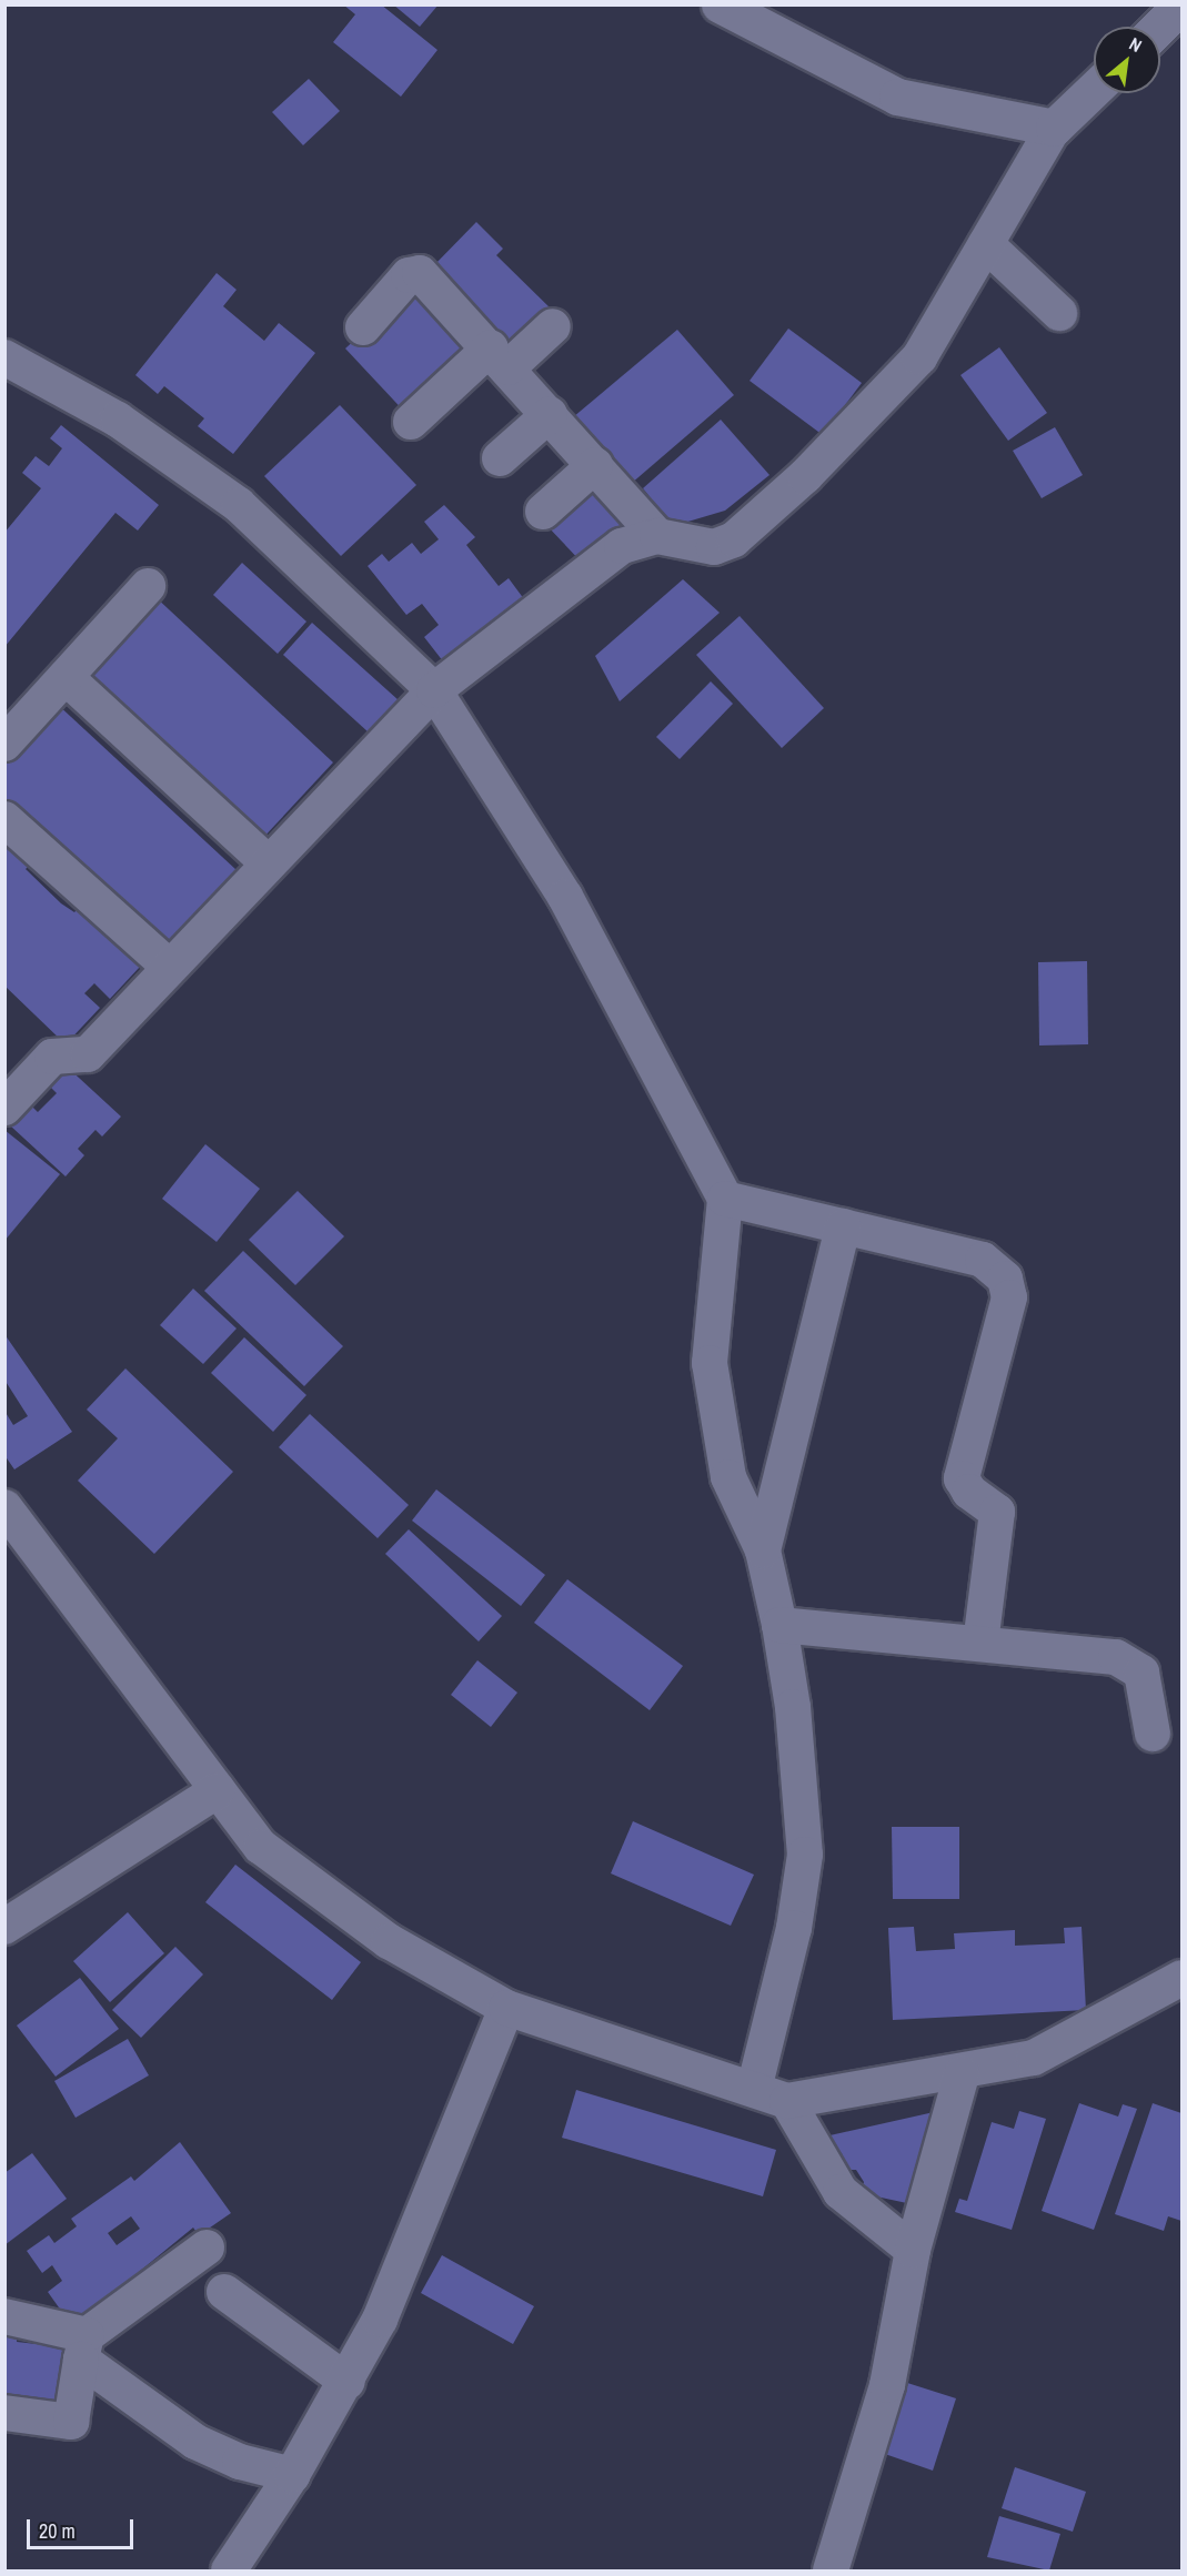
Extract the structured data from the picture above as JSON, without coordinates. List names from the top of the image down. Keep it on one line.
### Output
{"scale_bar":"20 m","north":"top right"}
